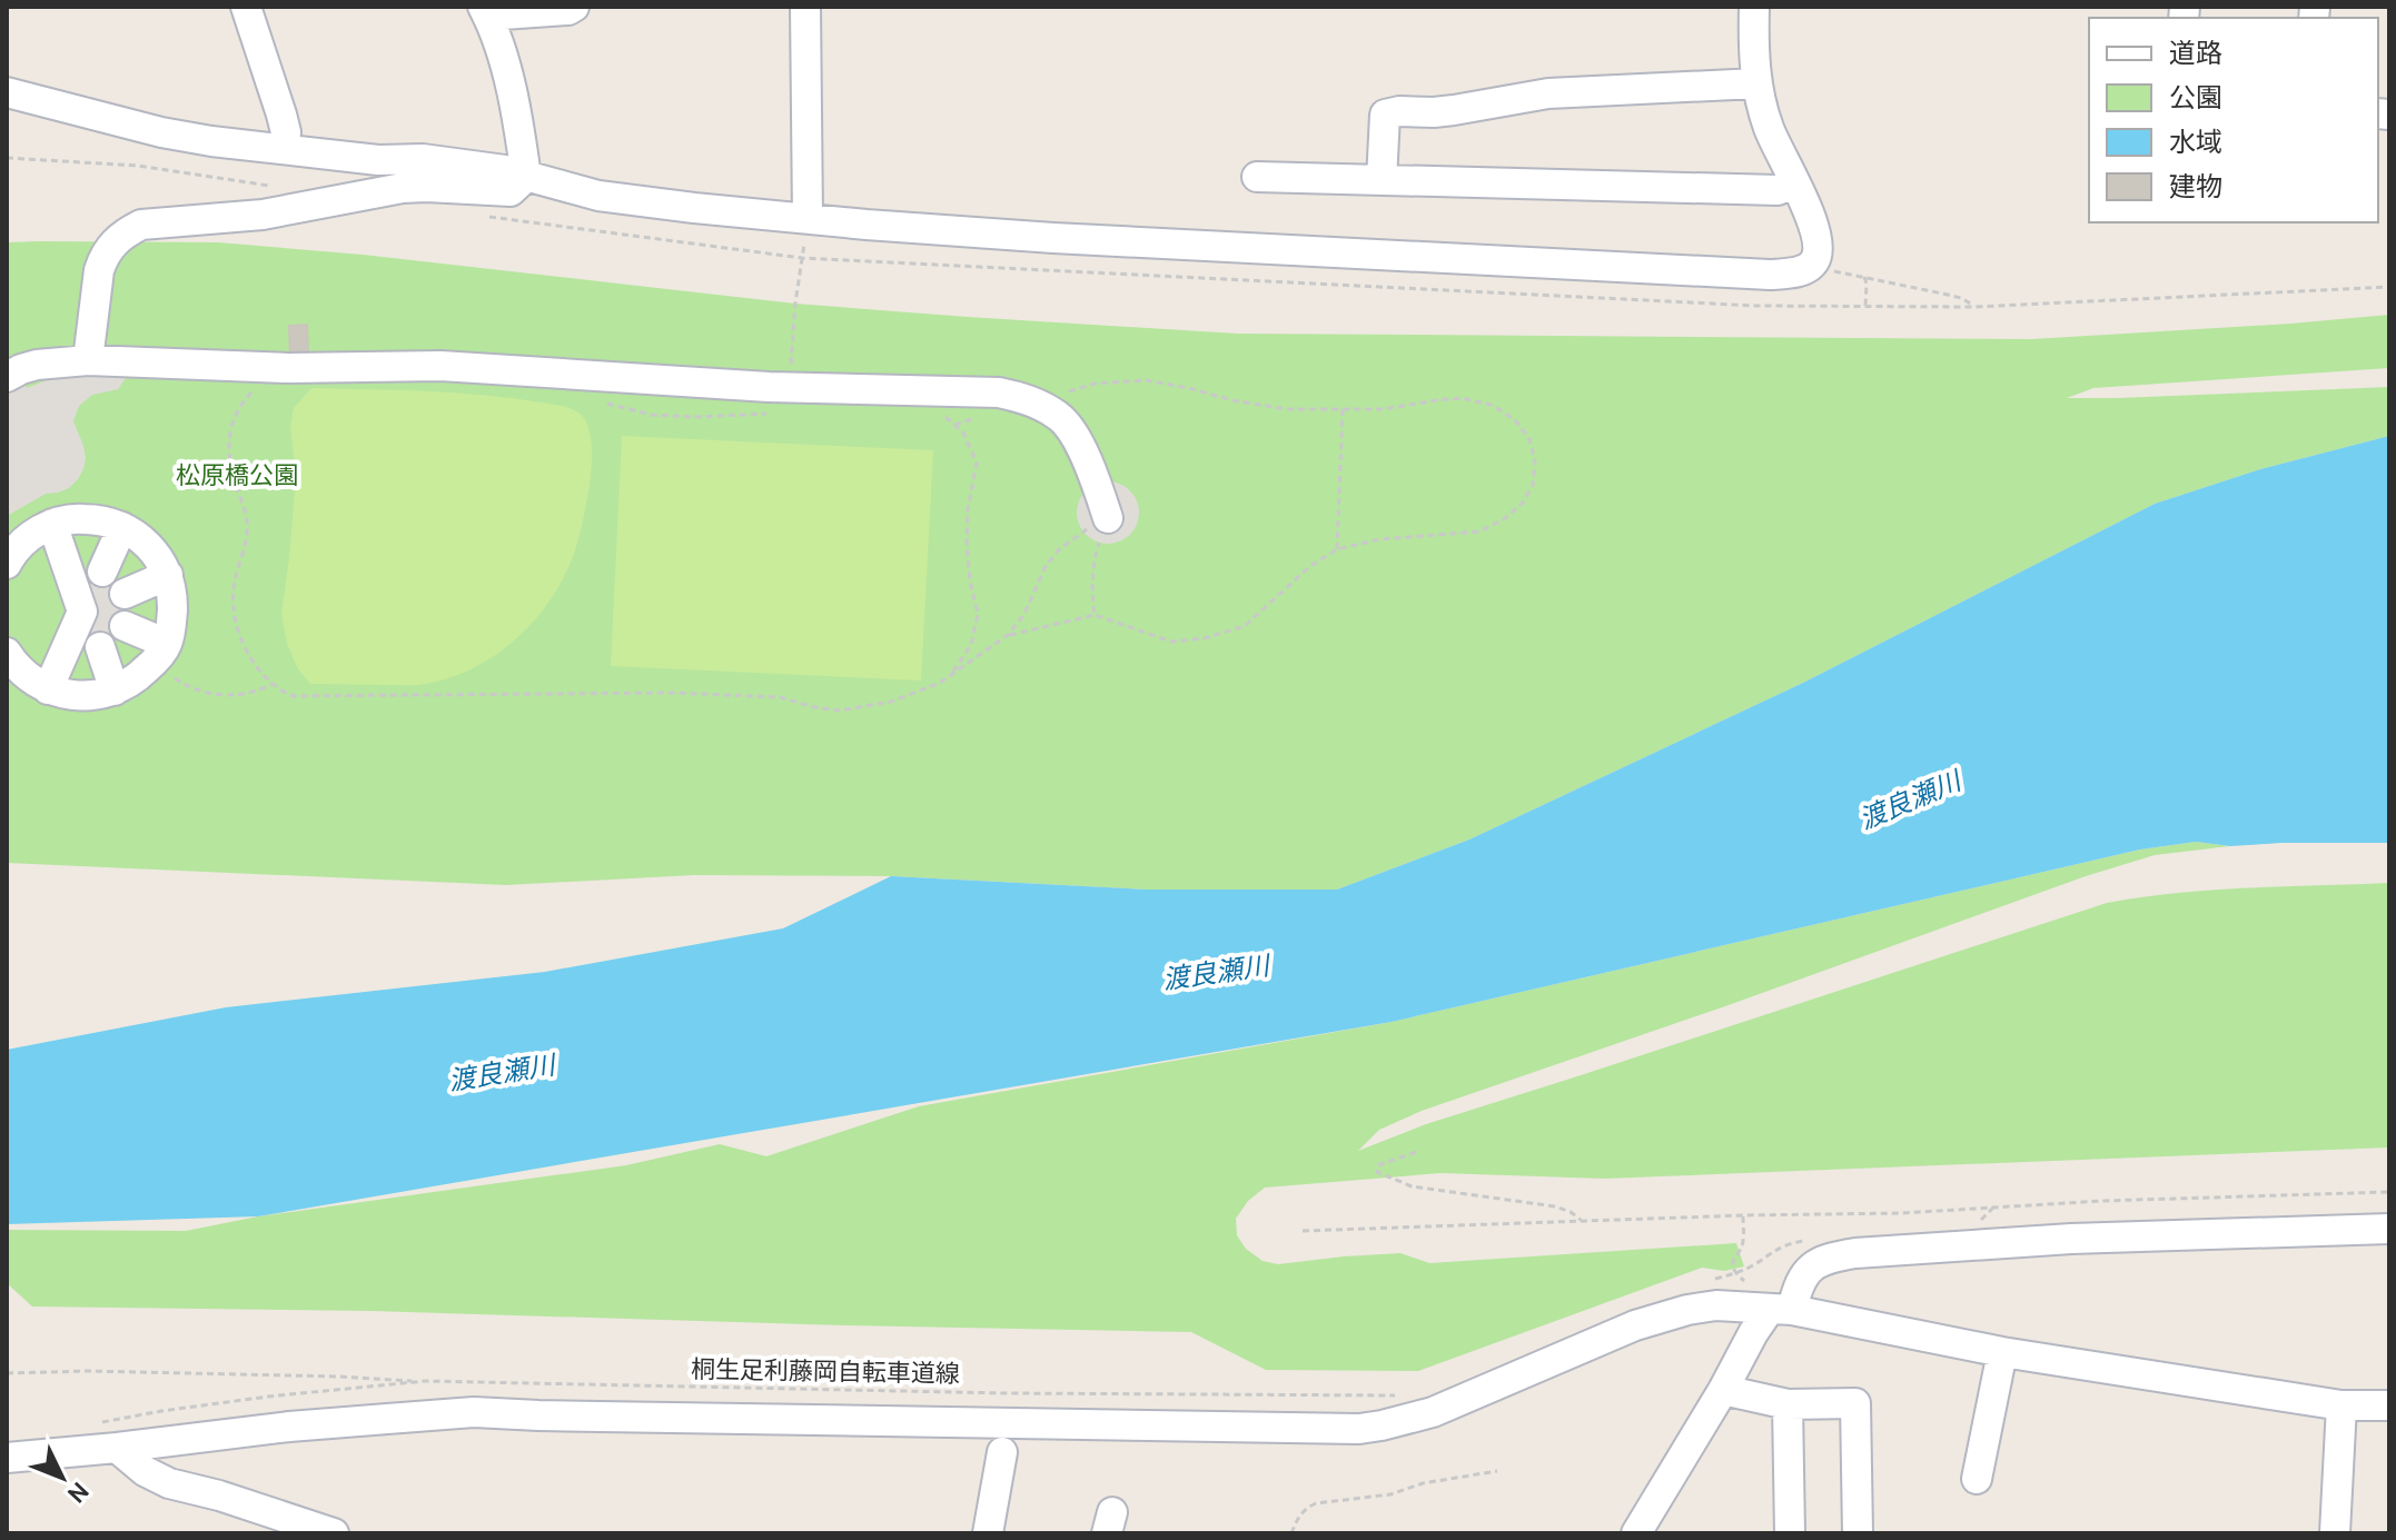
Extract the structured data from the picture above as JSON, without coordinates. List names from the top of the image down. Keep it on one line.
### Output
{"streets":{"path":["桐生足利藤岡自転車道線"]},"water":["渡良瀬川"],"parks":["松原橋公園"],"legend":["道路","公園","水域","建物"],"north":"bottom right"}
